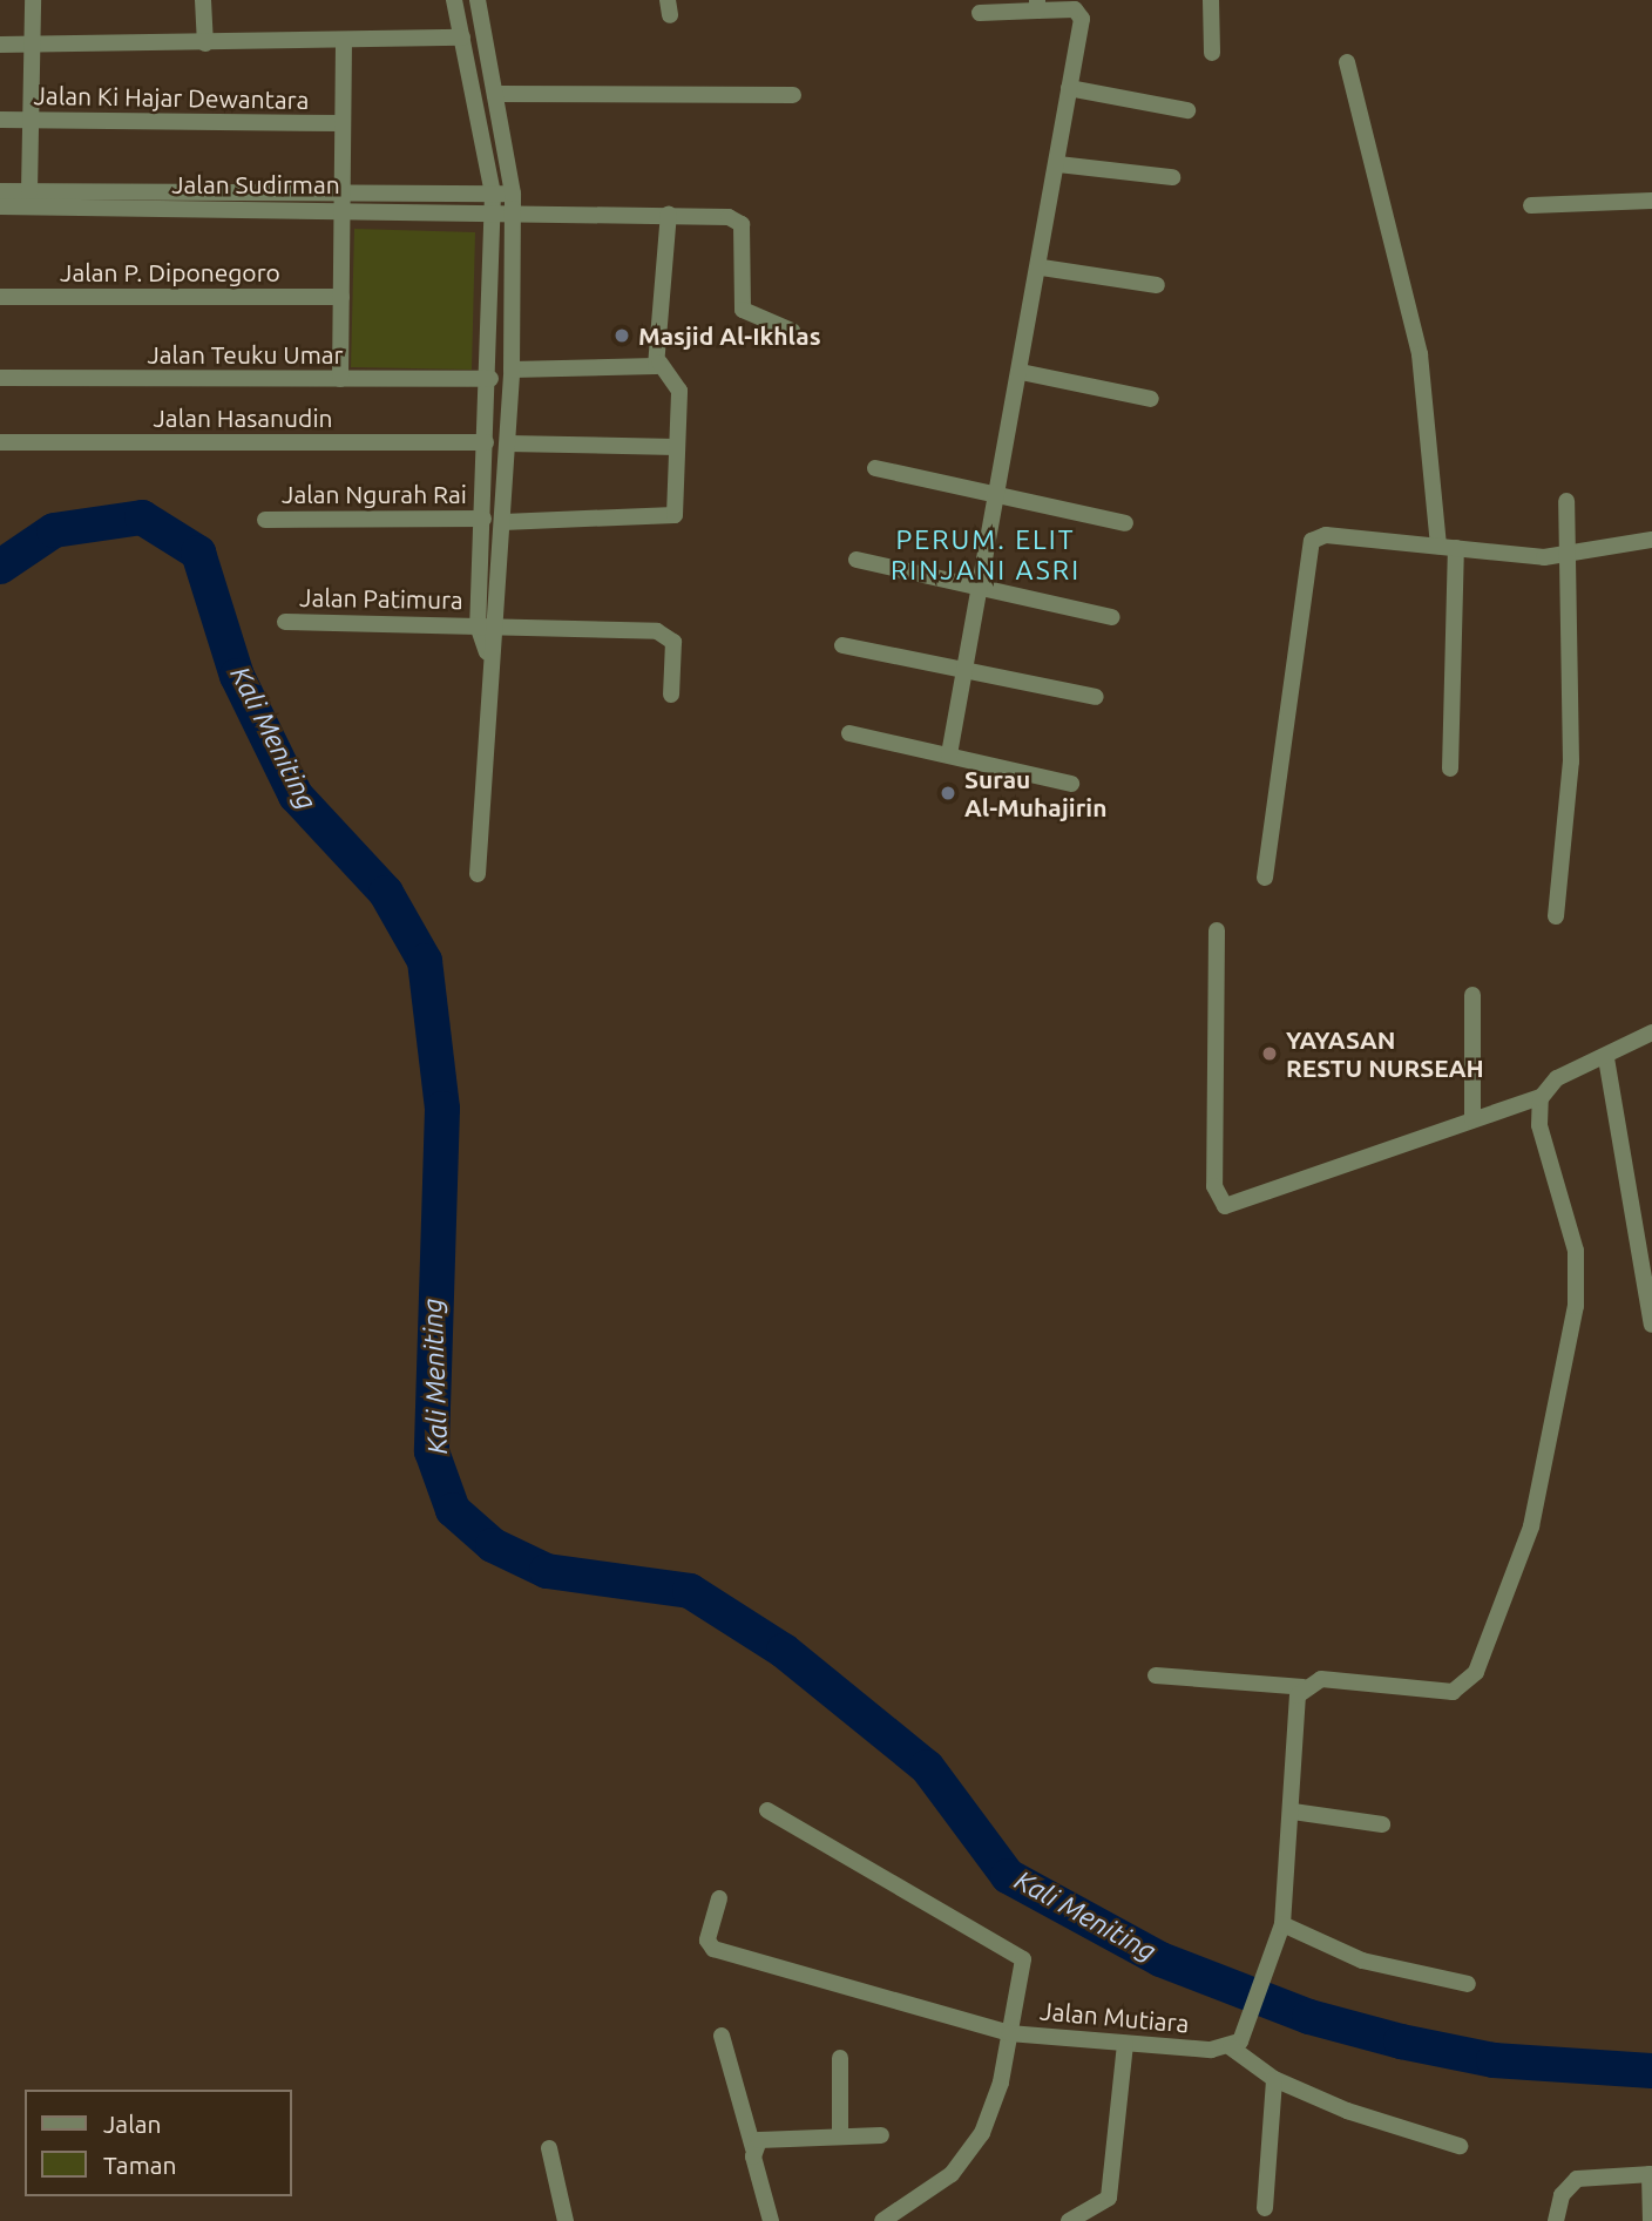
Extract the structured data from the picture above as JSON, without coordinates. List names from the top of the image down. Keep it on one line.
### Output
{"streets":{"street":["Jalan Ki Hajar Dewantara","Jalan Sudirman","Jalan P. Diponegoro","Jalan Teuku Umar","Jalan Hasanudin","Jalan Ngurah Rai","Jalan Patimura","Jalan Mutiara"]},"districts":["PERUM. ELIT RINJANI ASRI"],"water":["Kali Meniting"],"places":["Masjid Al-Ikhlas","Surau Al-Muhajirin","YAYASAN RESTU NURSEAH"],"legend":["Jalan","Taman"]}
